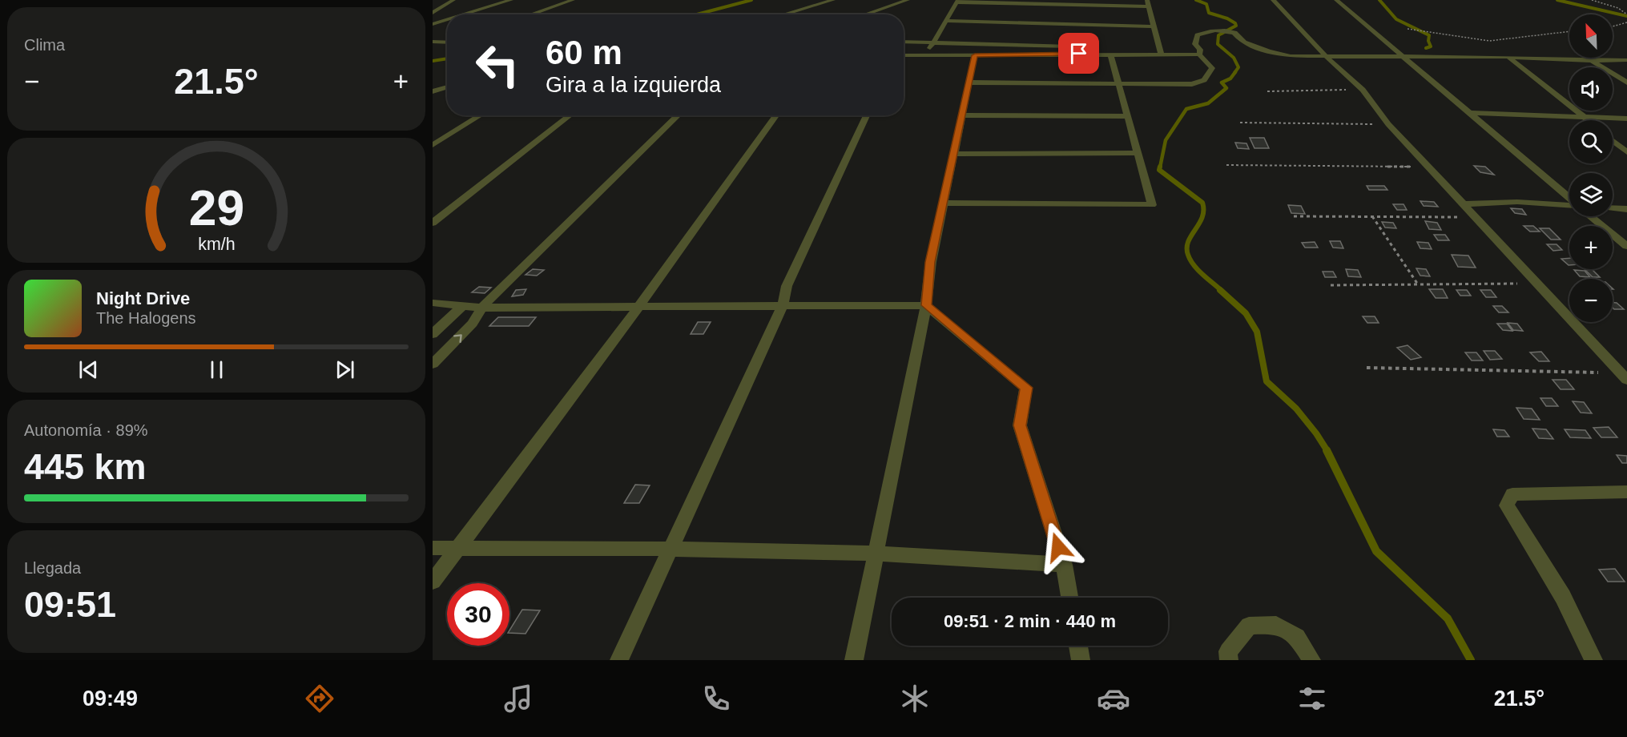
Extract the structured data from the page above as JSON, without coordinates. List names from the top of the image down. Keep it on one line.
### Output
{"north":"top left","page":{"tile":["Clima",["Autonomía · 89%","445 km"],["Llegada","09:51"]],"map_buttons":["+","−"],"turn":["60 m","Gira a la izquierda"],"heat":["−","21.5°","+"],"song":["Night Drive","The Halogens"],"limit":"30","trip":"09:51 · 2 min · 440 m","tabs":["09:49","21.5°"],"gauge":["29","km/h"]}}
